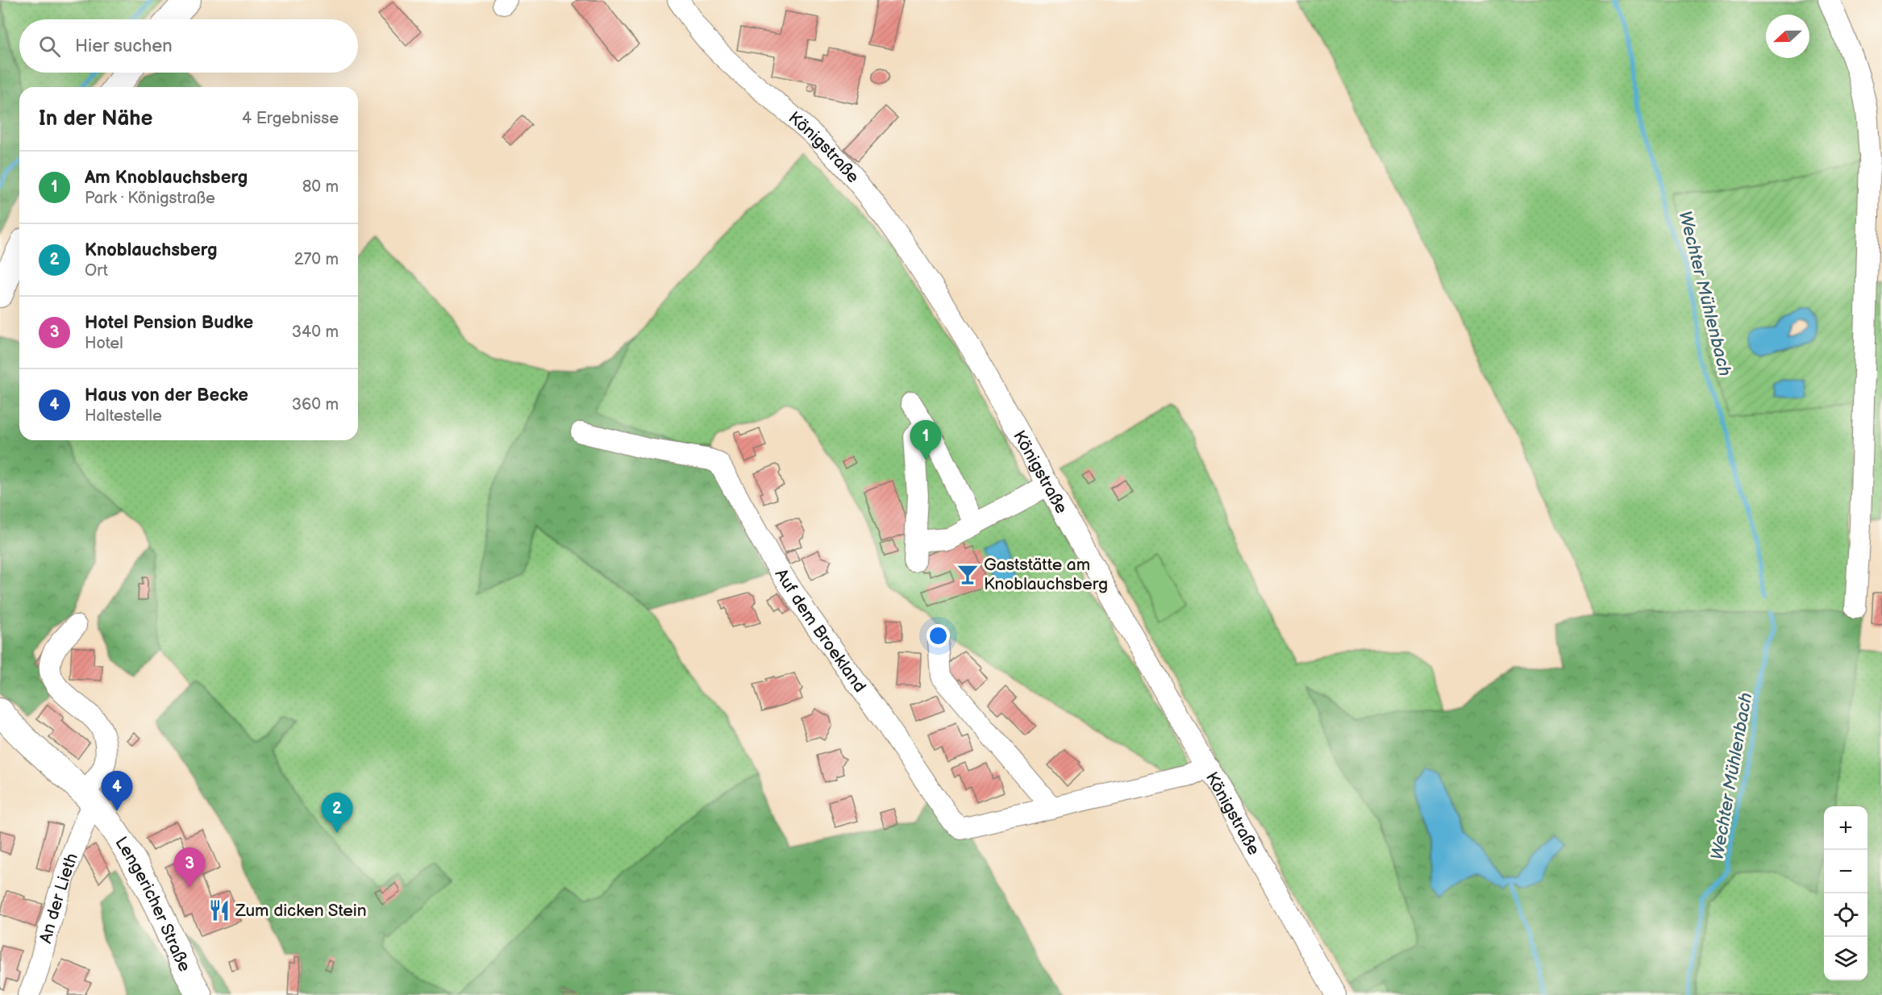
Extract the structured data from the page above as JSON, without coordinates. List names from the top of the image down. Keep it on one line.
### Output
{"streets":{"main road":["Lengericher Straße"],"street":["Königstraße","Auf dem Broekland","An der Lieth"]},"crossings":[["Königstraße","Auf dem Broekland"],["An der Lieth","Lengericher Straße"]],"water":["Wechter Mühlenbach"],"places":{"bar":["Gaststätte am Knoblauchsberg"],"restaurant":["Zum dicken Stein"]},"north":"left","page":{"search":"Hier suchen","heading":["In der Nähe","4 Ergebnisse"],"list":[{"mark":"1","name":"Am Knoblauchsberg","note":"Park · Königstraße","value":"80 m"},{"mark":"2","name":"Knoblauchsberg","note":"Ort","value":"270 m"},{"mark":"3","name":"Hotel Pension Budke","note":"Hotel","value":"340 m"},{"mark":"4","name":"Haus von der Becke","note":"Haltestelle","value":"360 m"}],"pins":["1","4","2","3"],"map_buttons":["+","−"]}}
